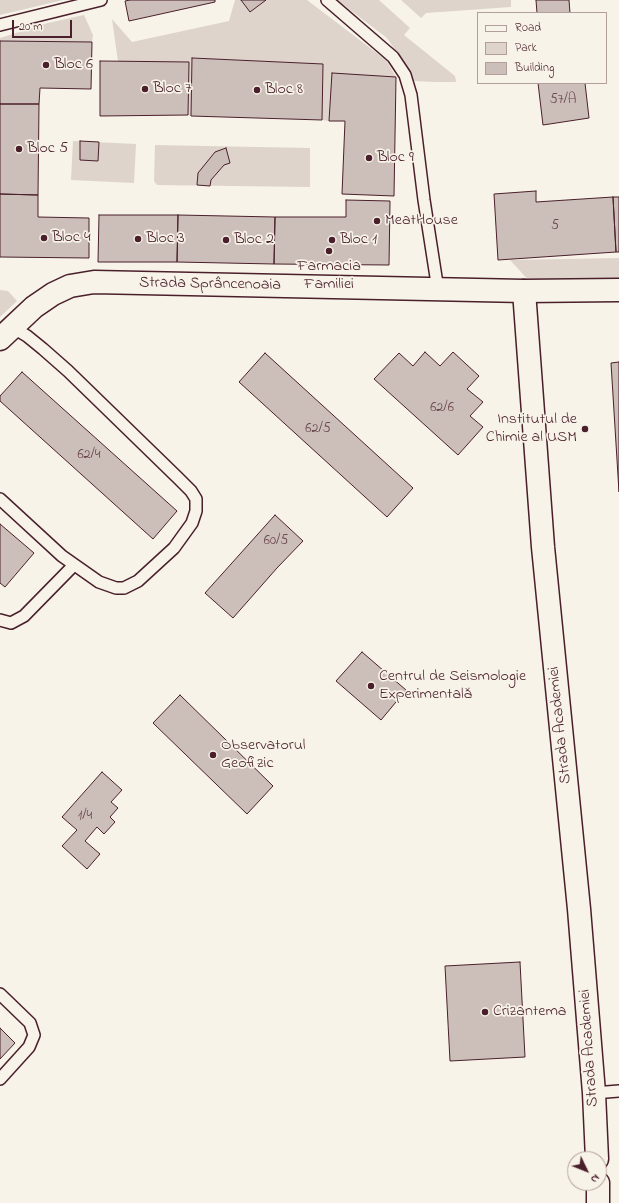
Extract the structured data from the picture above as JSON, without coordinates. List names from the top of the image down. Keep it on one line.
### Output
{"streets":{"street":["Strada Sprâncenoaia","Strada Academiei"]},"crossings":[["Strada Sprâncenoaia","Strada Academiei"]],"places":["Bloc 6","Bloc 7","Bloc 8","Bloc 5","Bloc 9","MeatHouse","Bloc 4","Bloc 3","Bloc 2","Bloc 1","Farmacia Familiei","Institutul de Chimie al USM","Centrul de Seismologie Experimentală","Observatorul Geofizic","Crizantema"],"house_numbers":["57/A","5","62/6","62/5","62/4","60/5","1/4"],"legend":["Road","Park","Building"],"scale_bar":"20 m","north":"bottom right"}
